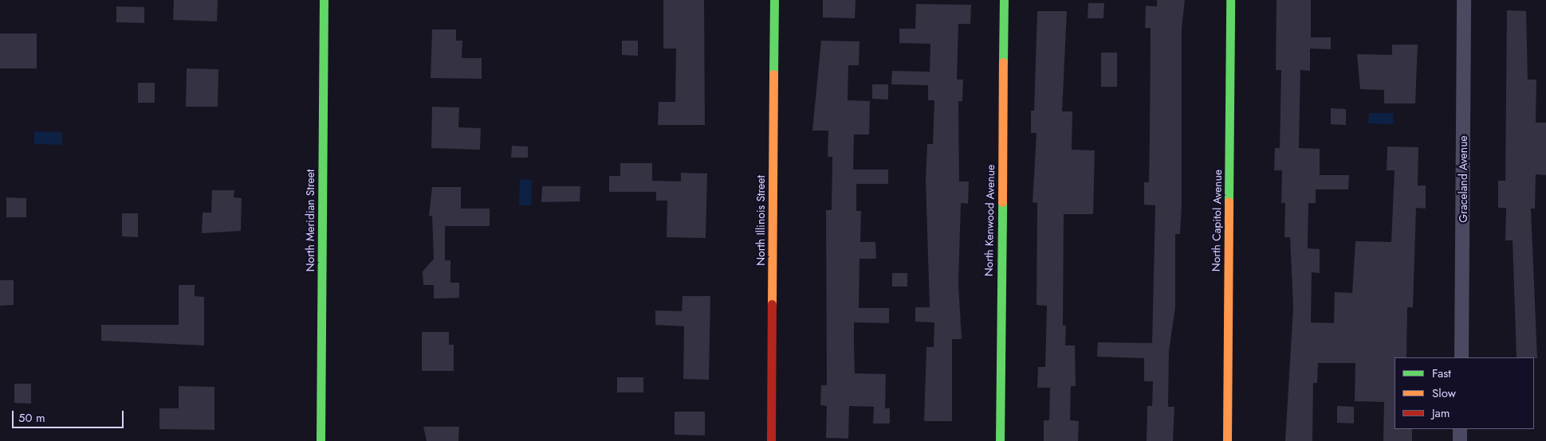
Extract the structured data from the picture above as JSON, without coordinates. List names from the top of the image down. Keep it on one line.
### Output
{"streets":{"main road":["North Meridian Street","North Illinois Street","North Kenwood Avenue","North Capitol Avenue"],"street":["Graceland Avenue"]},"legend":["Fast","Slow","Jam"],"scale_bar":"50 m"}
